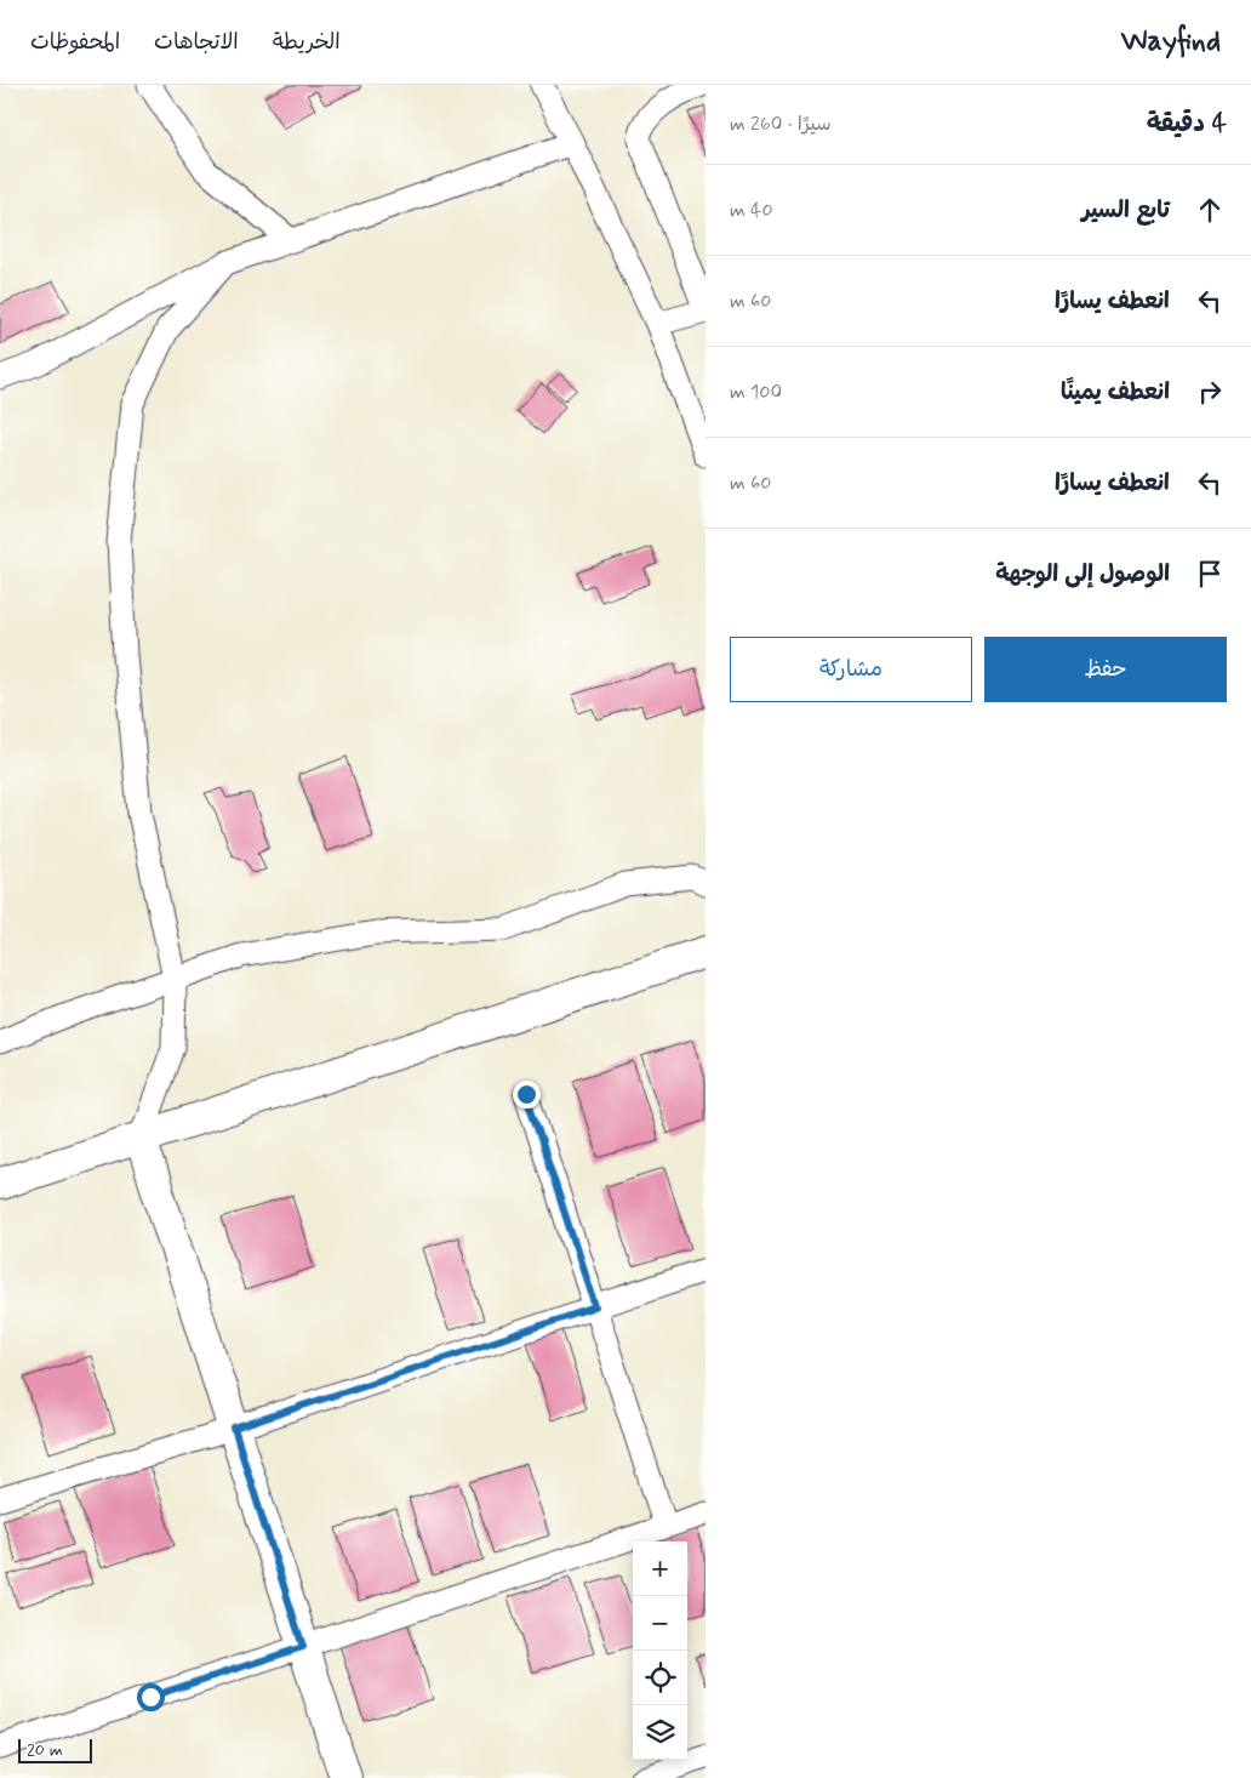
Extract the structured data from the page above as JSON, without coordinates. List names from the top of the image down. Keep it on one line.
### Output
{"scale_bar":"20 m","page":{"header":"Wayfind","nav":["الخريطة","الاتجاهات","المحفوظات"],"heading":["4 دقيقة","سيرًا · 260 m"],"list":[["تابع السير","40 m"],["انعطف يسارًا","60 m"],["انعطف يمينًا","100 m"],["انعطف يسارًا","60 m"],"الوصول إلى الوجهة"],"buttons":["حفظ","مشاركة"],"map_buttons":["+","−"],"scale":"20 m"}}
